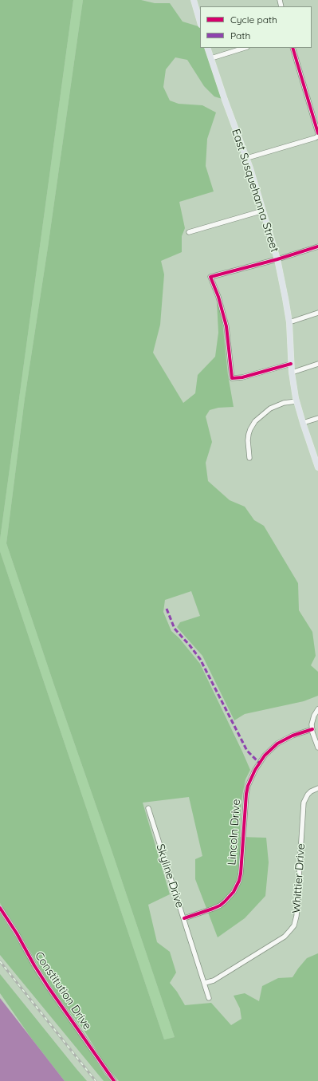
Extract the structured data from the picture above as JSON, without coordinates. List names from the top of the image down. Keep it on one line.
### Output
{"streets":{"main road":["East Susquehanna Street"],"street":["Lincoln Drive","Skyline Drive","Whittier Drive","Constitution Drive"]},"crossings":[["Lincoln Drive","Skyline Drive"],["Skyline Drive","Whittier Drive"]],"legend":["Cycle path","Path"]}
